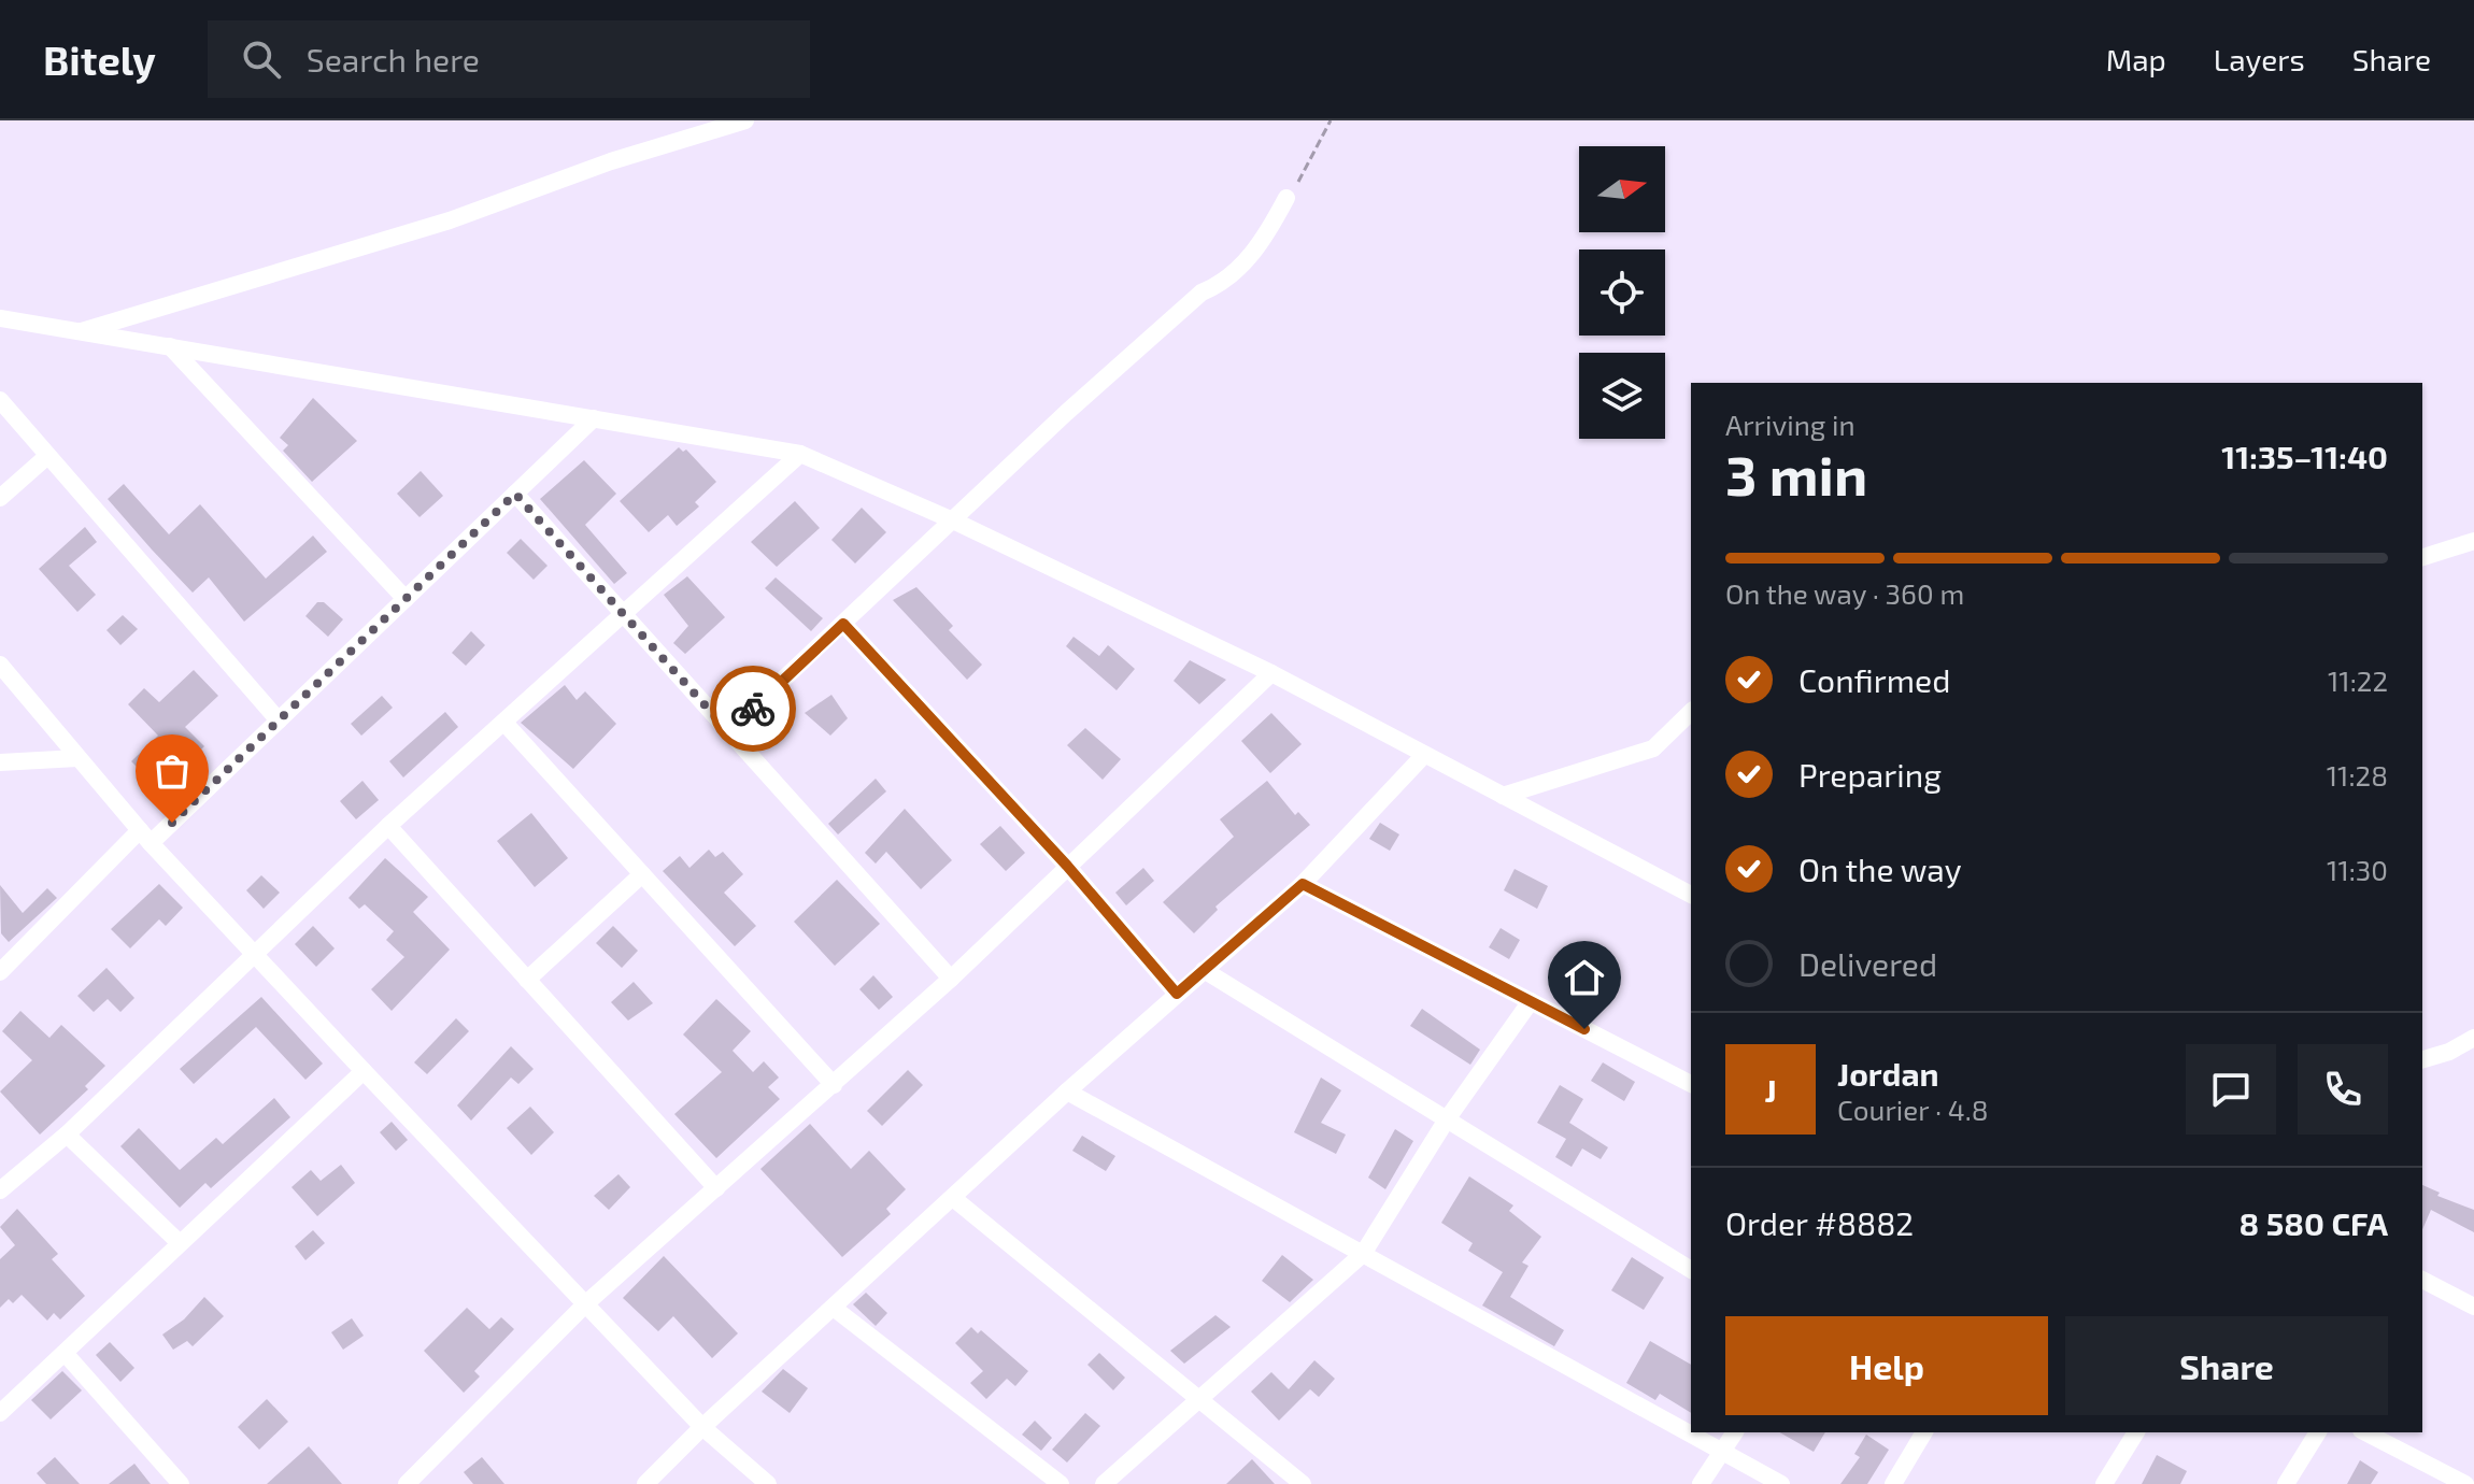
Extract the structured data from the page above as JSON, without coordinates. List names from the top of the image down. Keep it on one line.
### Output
{"north":"right","page":{"header":"Bitely","search":"Search here","nav":["Map","Layers","Share"],"heading":["3 min","Arriving in","11:35–11:40"],"panel":["Jordan","Courier · 4.8","Order #8882","8 580 CFA"],"bar":"On the way · 360 m","list":[["Confirmed","11:22"],["Preparing","11:28"],["On the way","11:30"],"Delivered"],"round":"J","buttons":["Help","Share"]}}
